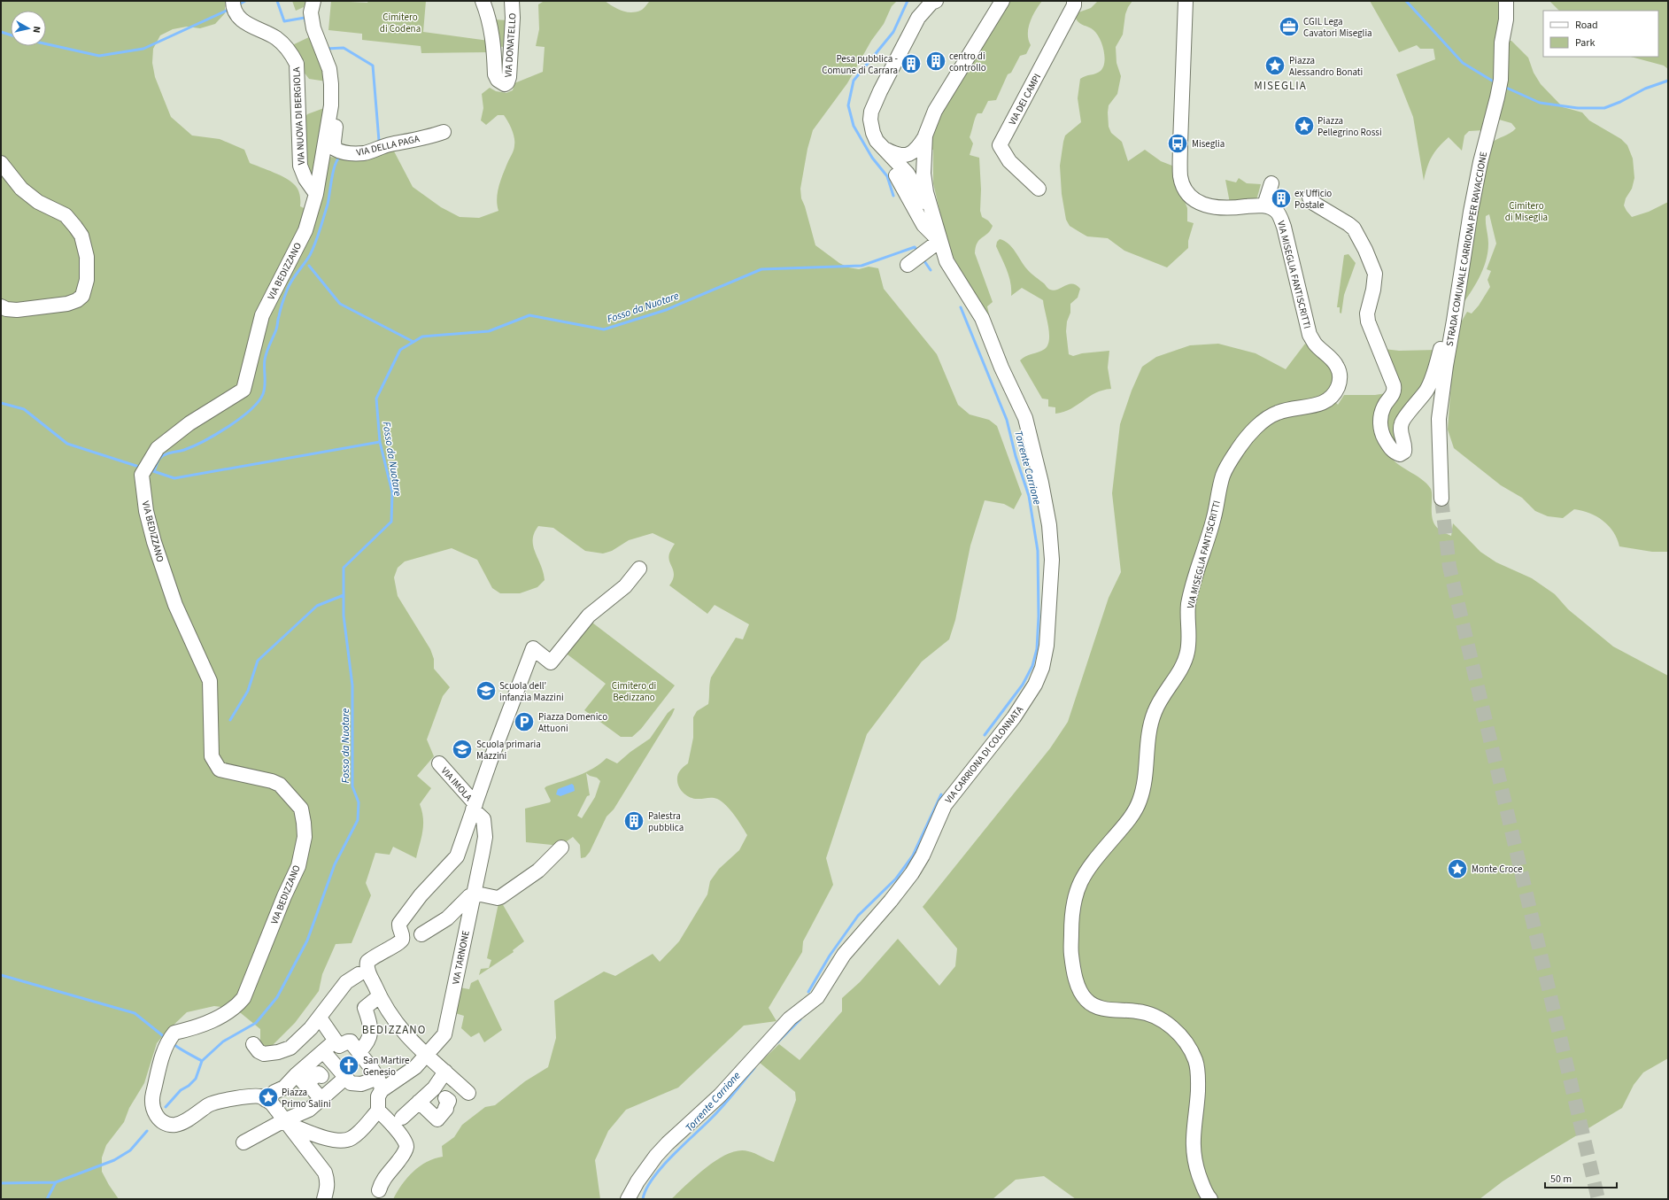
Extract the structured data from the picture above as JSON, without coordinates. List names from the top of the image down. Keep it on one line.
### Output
{"streets":{"street":["VIA DONATELLO","VIA DEI CAMPI","VIA NUOVA DI BERGIOLA","VIA DELLA PAGA","STRADA COMUNALE CARRIONA PER RAVACCIONE","VIA BEDIZZANO","VIA MISEGLIA FANTISCRITTI","VIA CARRIONA DI COLONNATA","VIA IMOLA","VIA TARNONE"]},"crossings":[["VIA NUOVA DI BERGIOLA","VIA BEDIZZANO"],["VIA DELLA PAGA","VIA BEDIZZANO"],["VIA IMOLA","VIA TARNONE"]],"districts":["MISEGLIA","BEDIZZANO"],"water":["Fosso da Nuotare","Torrente Carrione"],"parks":["Cimitero di Codena","Cimitero di Miseglia","Cimitero di Bedizzano"],"places":{"office":["CGIL Lega Cavatori Miseglia"],"building":["centro di controllo","Pesa pubblica - Comune di Carrara","ex Ufficio Postale","Palestra pubblica"],"place":["Piazza Alessandro Bonati","Piazza Pellegrino Rossi","Monte Croce","Piazza Primo Salini"],"bus stop":["Miseglia"],"school or university":["Scuola dell' infanzia Mazzini","Scuola primaria Mazzini"],"parking":["Piazza Domenico Attuoni"],"church":["San Martire Genesio"]},"legend":["Road","Park"],"scale_bar":"50 m","north":"right"}
